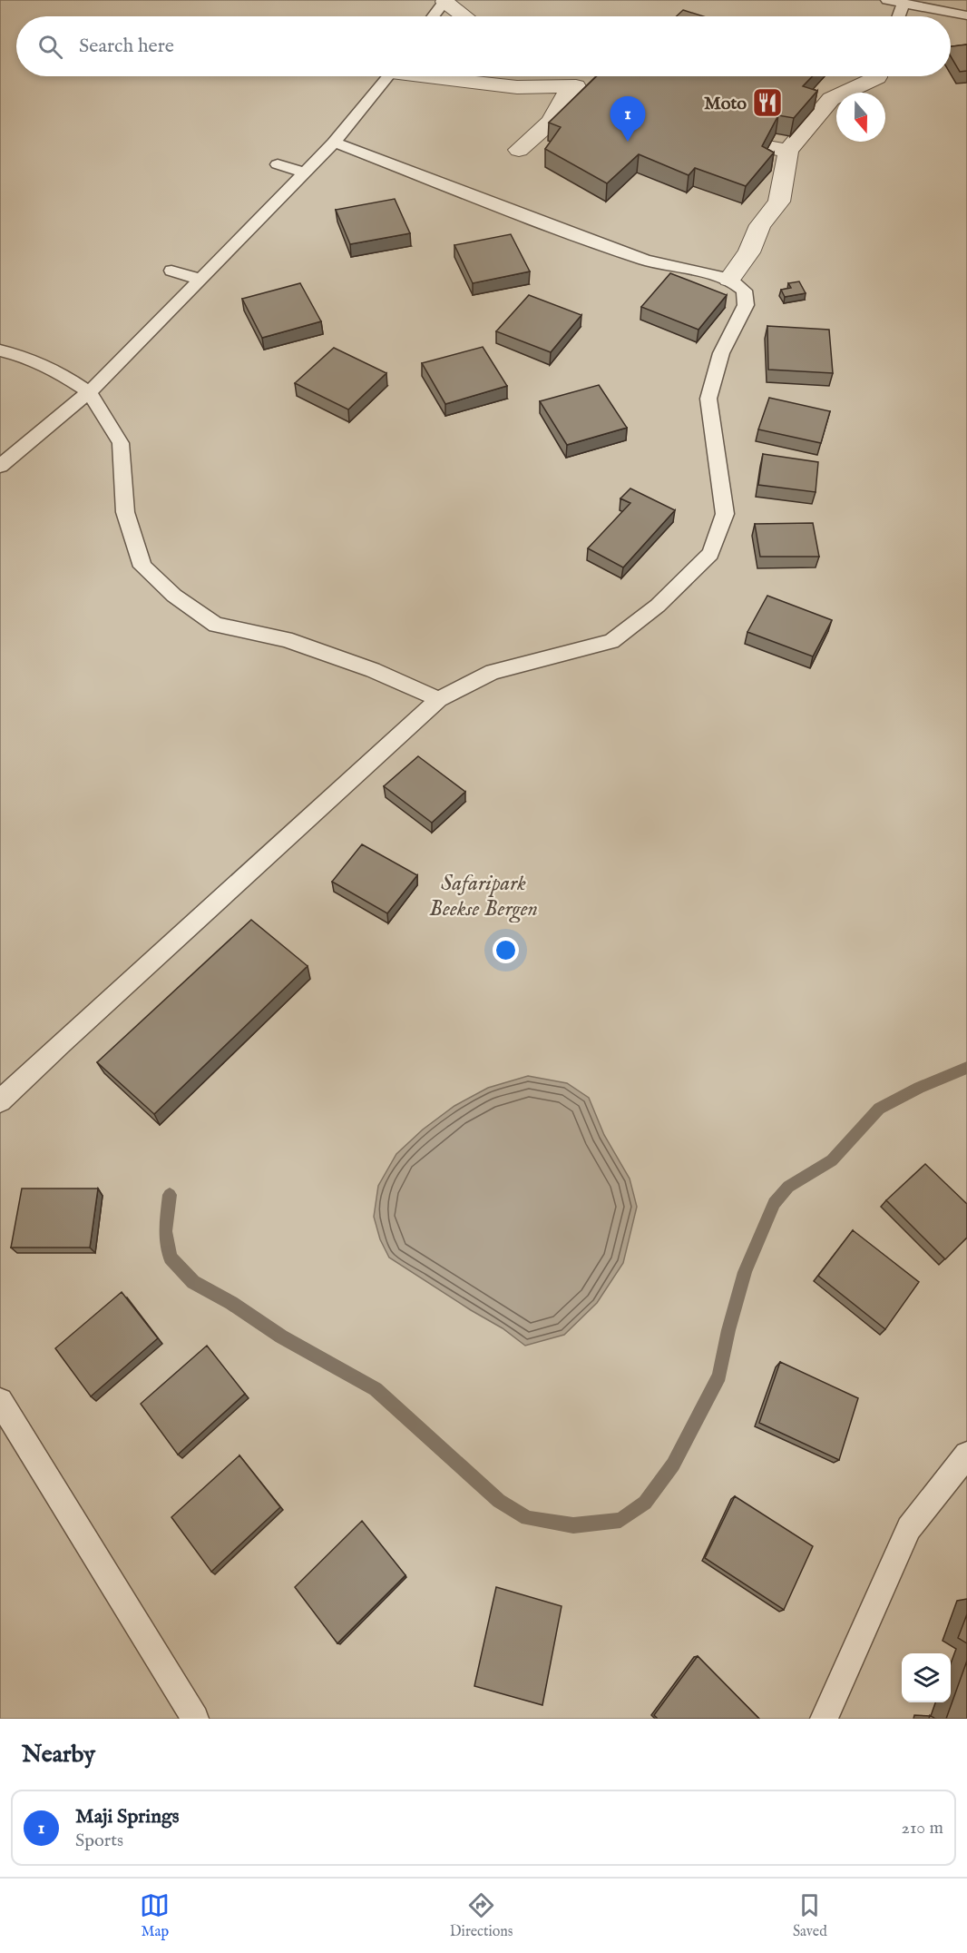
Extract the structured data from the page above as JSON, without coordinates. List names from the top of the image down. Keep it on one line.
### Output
{"parks":["Safaripark Beekse Bergen"],"places":{"restaurant":["Moto"]},"north":"bottom","page":{"search":"Search here","pins":"1","heading":"Nearby","list":[{"mark":"1","name":"Maji Springs","note":"Sports","value":"210 m"}],"nav":["Map","Directions","Saved"]}}
